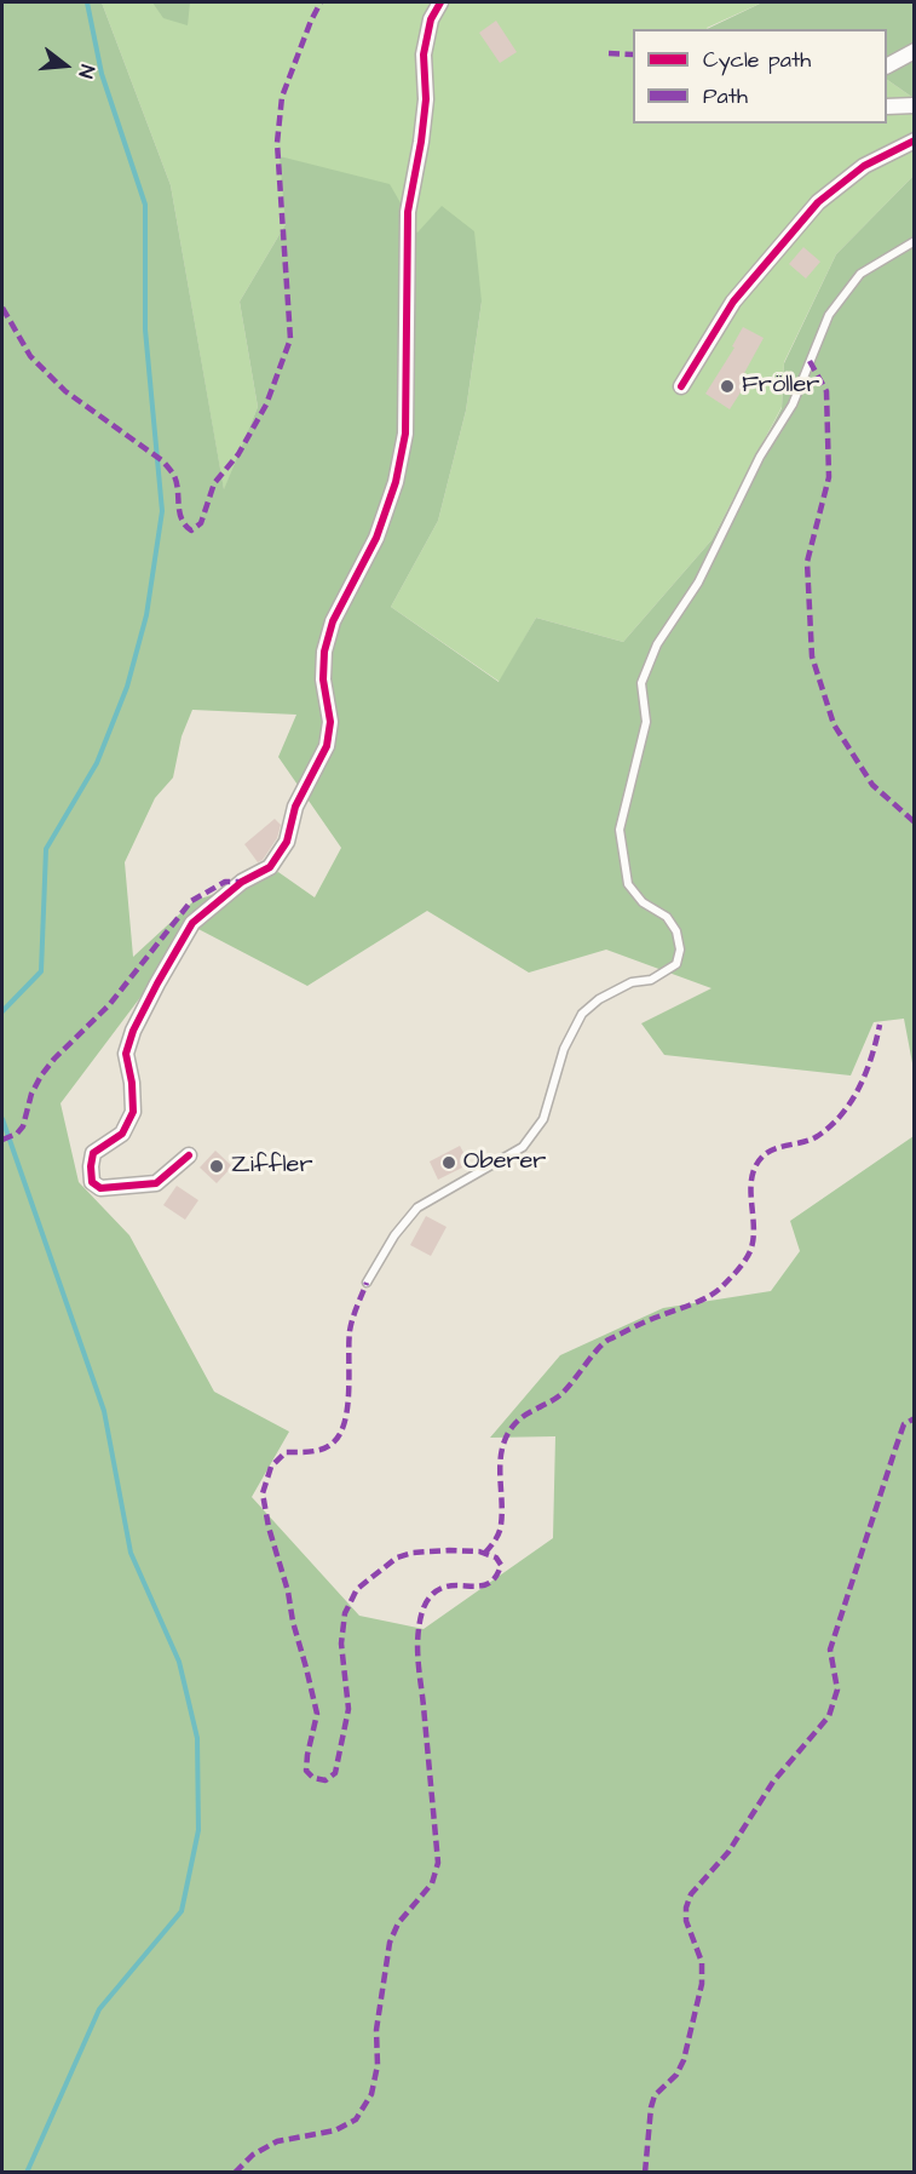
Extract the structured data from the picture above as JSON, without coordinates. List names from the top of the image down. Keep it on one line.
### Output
{"places":["Fröller","Oberer","Ziffler"],"legend":["Cycle path","Path"],"north":"right"}
